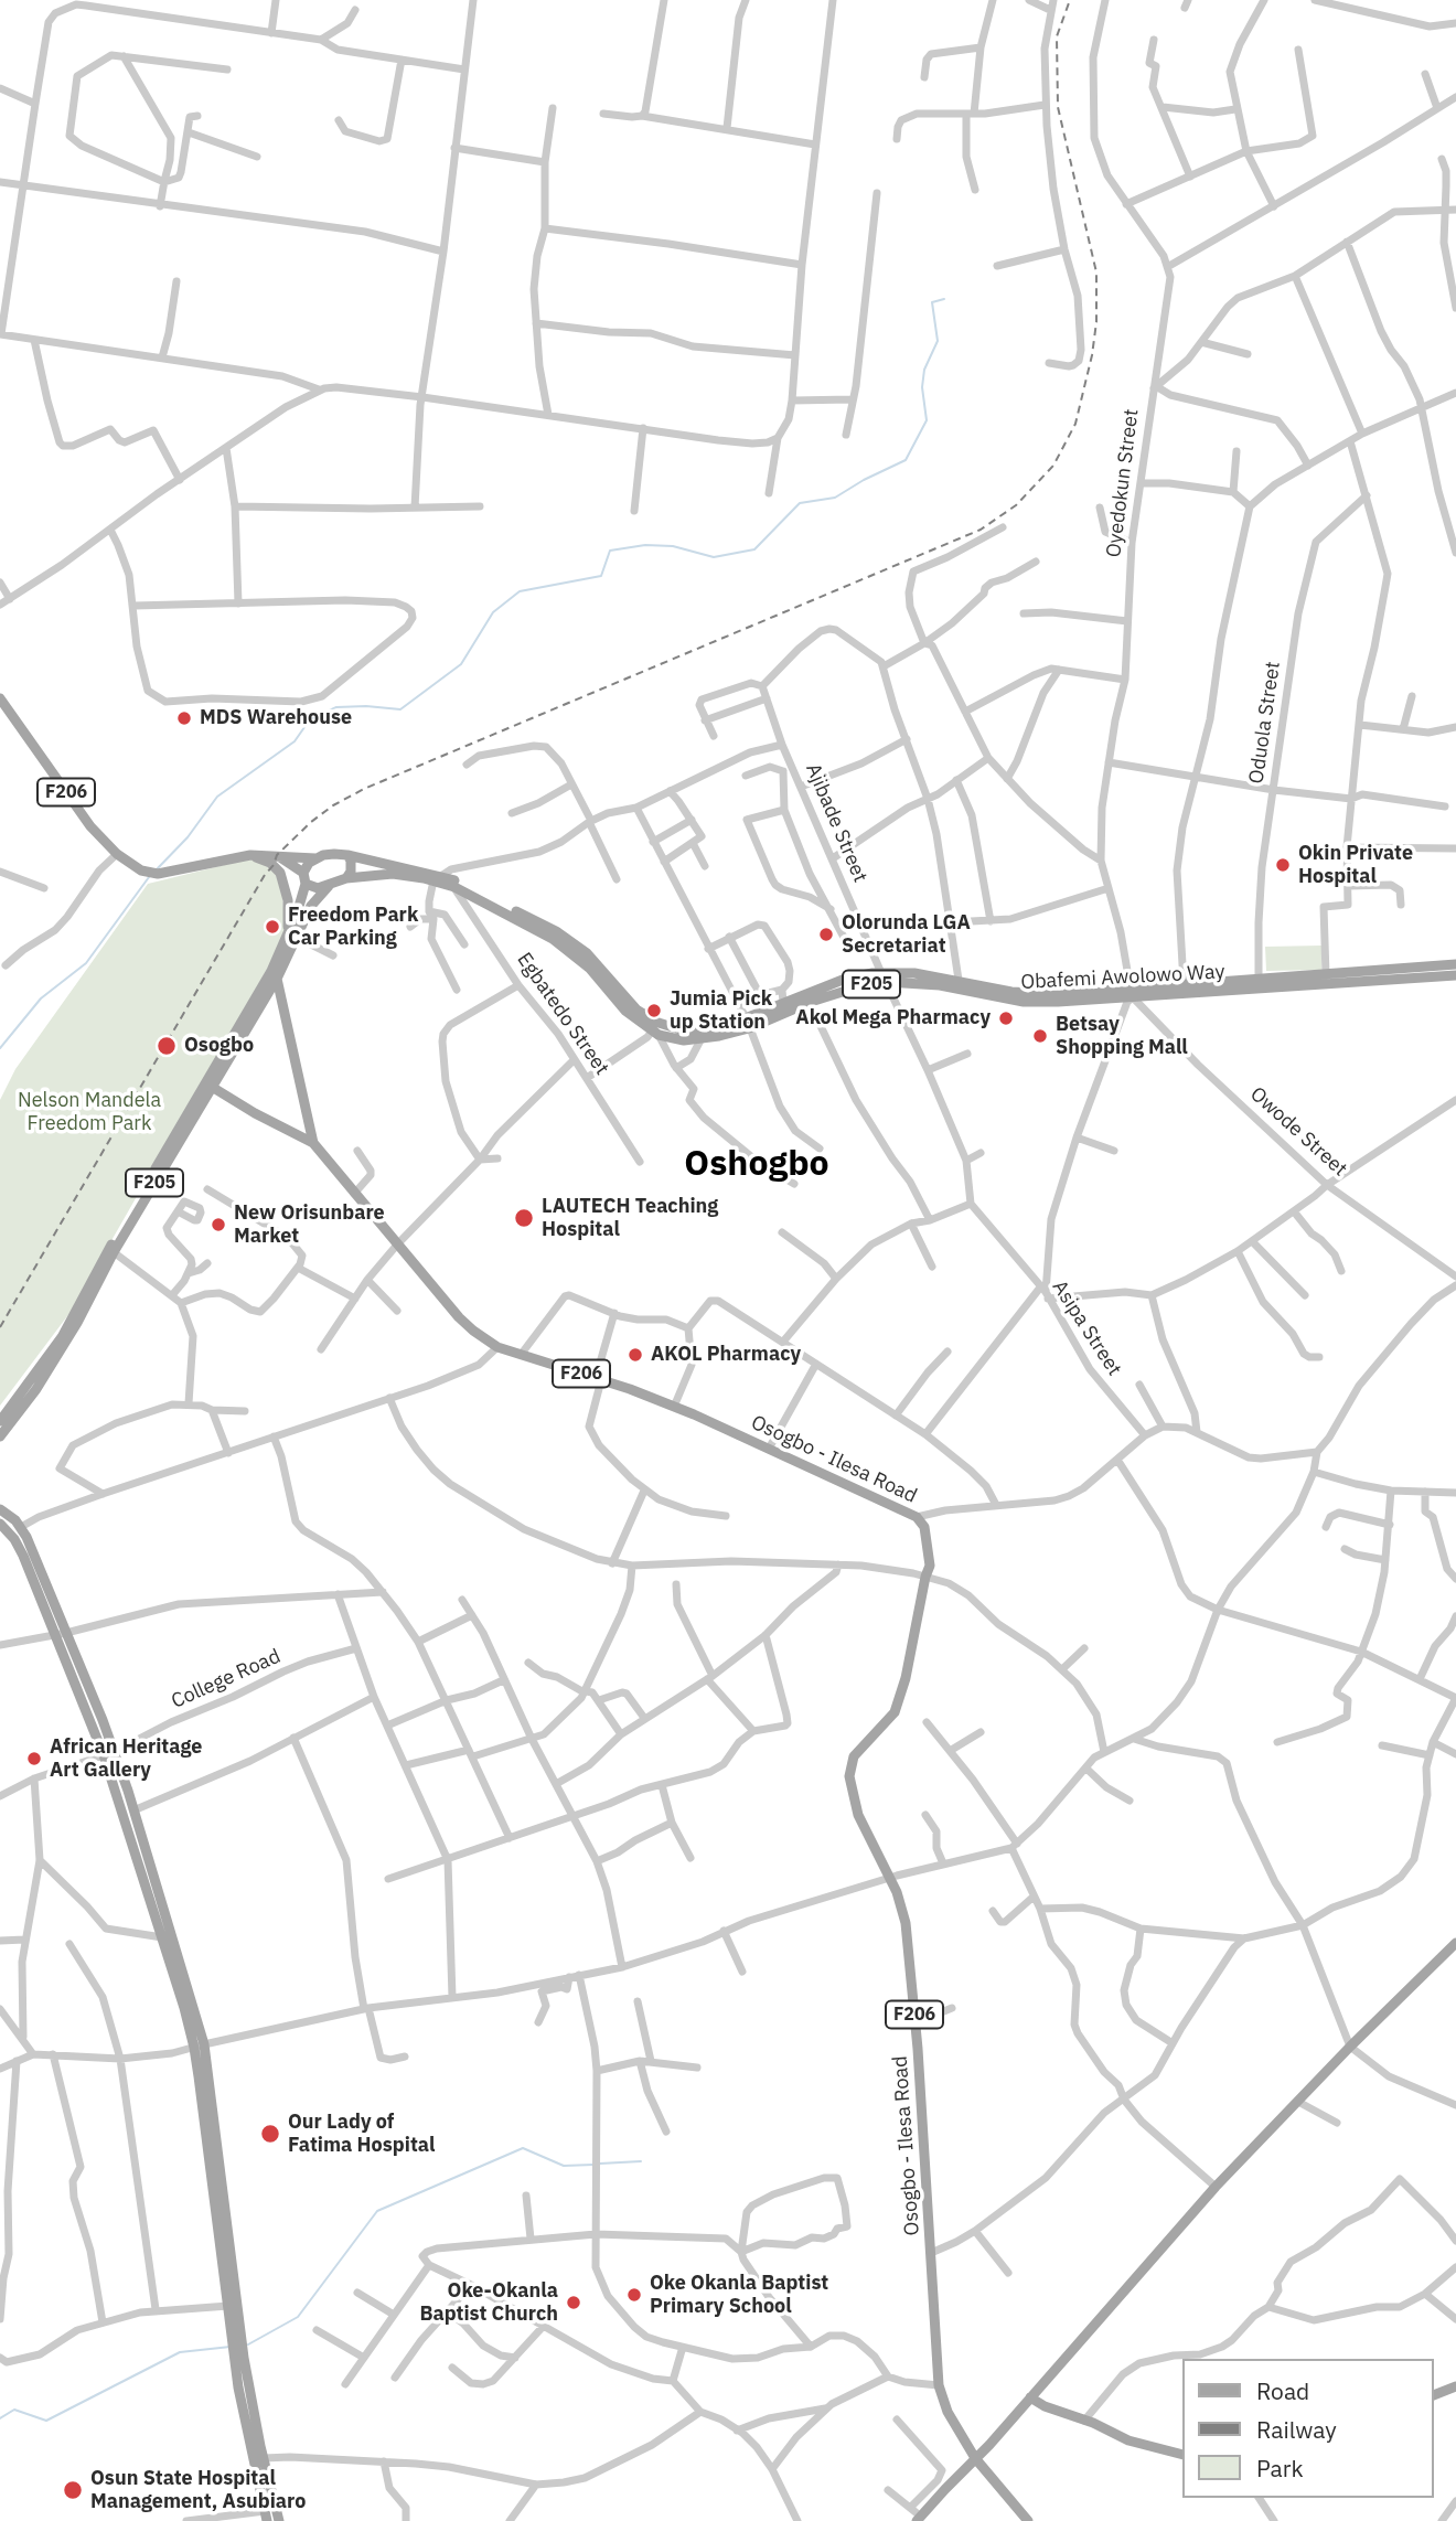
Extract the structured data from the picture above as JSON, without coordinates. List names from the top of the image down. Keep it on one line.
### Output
{"streets":{"main road":["F206","Obafemi Awolowo Way","F205","Osogbo - Ilesa Road"],"street":["Oyedokun Street","Oduola Street","Ajibade Street","Egbatedo Street","Owode Street","Asipa Street","College Road"]},"crossings":[["Oyedokun Street","Obafemi Awolowo Way"],["Oyedokun Street","Owode Street"],["Oduola Street","Obafemi Awolowo Way"],["F206","Obafemi Awolowo Way"],["F206","F205"],["F206","Osogbo - Ilesa Road"],["Ajibade Street","Obafemi Awolowo Way"],["Obafemi Awolowo Way","F205"],["Obafemi Awolowo Way","Egbatedo Street"],["Obafemi Awolowo Way","Owode Street"],["F205","Osogbo - Ilesa Road"]],"districts":["Oshogbo"],"parks":["Nelson Mandela Freedom Park"],"places":["MDS Warehouse","Okin Private Hospital","Freedom Park Car Parking","Olorunda LGA Secretariat","Jumia Pick up Station","Akol Mega Pharmacy","Betsay Shopping Mall","Osogbo","LAUTECH Teaching Hospital","New Orisunbare Market","AKOL Pharmacy","African Heritage Art Gallery","Our Lady of Fatima Hospital","Oke Okanla Baptist Primary School","Oke-Okanla Baptist Church","Osun State Hospital Management, Asubiaro"],"legend":["Road","Railway","Park"]}
